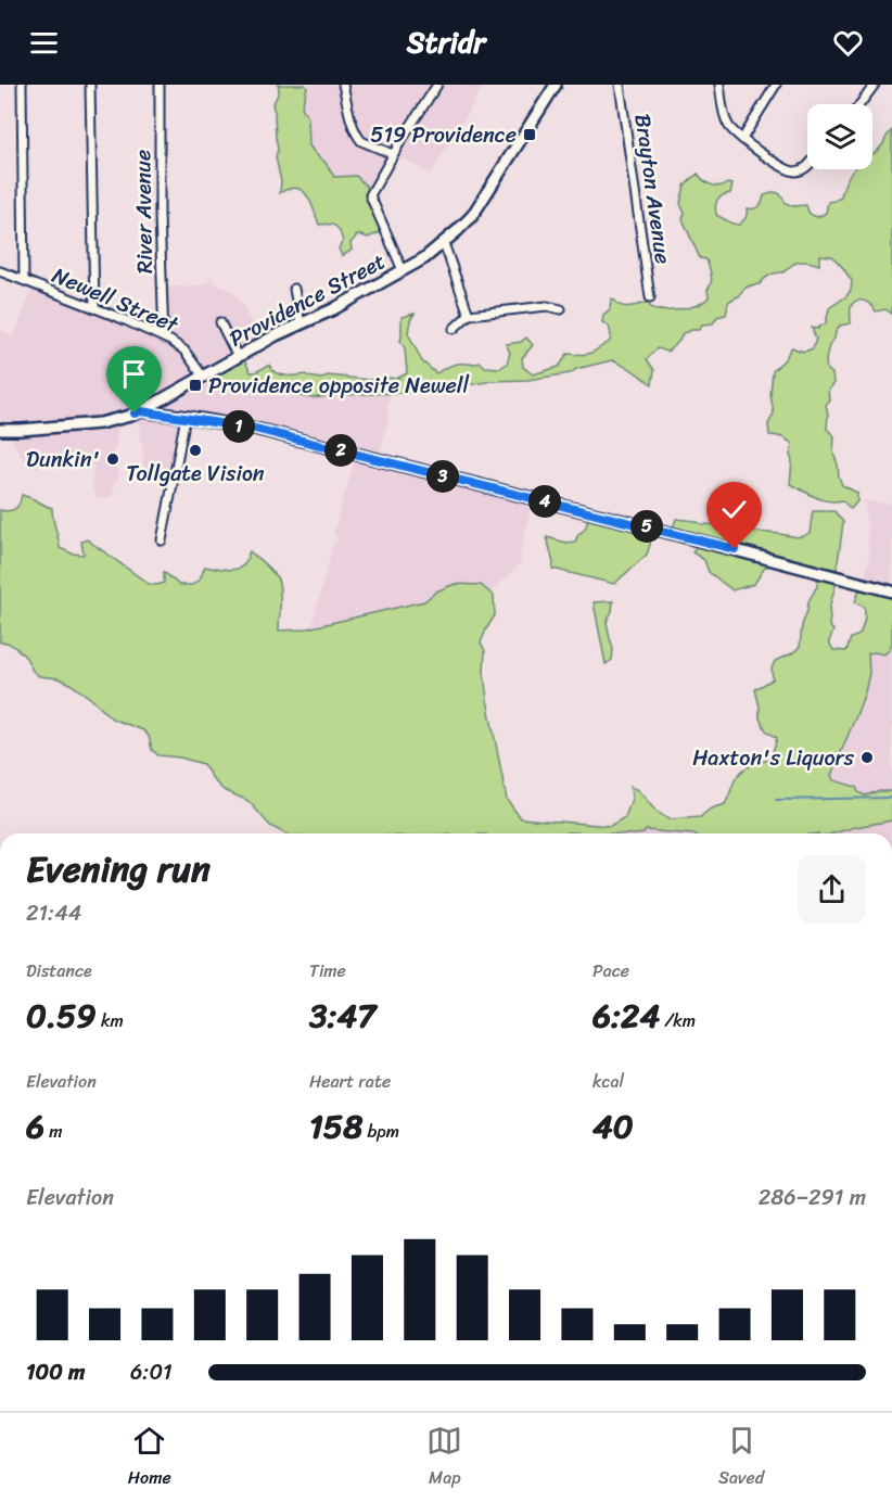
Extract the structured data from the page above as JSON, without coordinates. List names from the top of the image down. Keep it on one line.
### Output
{"streets":{"main road":["Providence Street"],"street":["Brayton Avenue","River Avenue","Newell Street"]},"crossings":[["River Avenue","Newell Street"],["Newell Street","Providence Street"]],"places":{"transit":["519 Providence","Providence opposite Newell"],"other":["Tollgate Vision","Dunkin'","Haxton's Liquors"]},"page":{"header":"Stridr","pins":["1","2","3","4","5"],"heading":["Evening run","21:44"],"stats":[["Distance","0.59 km"],["Time","3:47"],["Pace","6:24 /km"],["Elevation","6 m"],["Heart rate","158 bpm"],["kcal","40"]],"chart":["Elevation","286–291 m"],"list":[{"name":"100 m","note":"6:01"}],"tabs":["Home","Map","Saved"]}}
